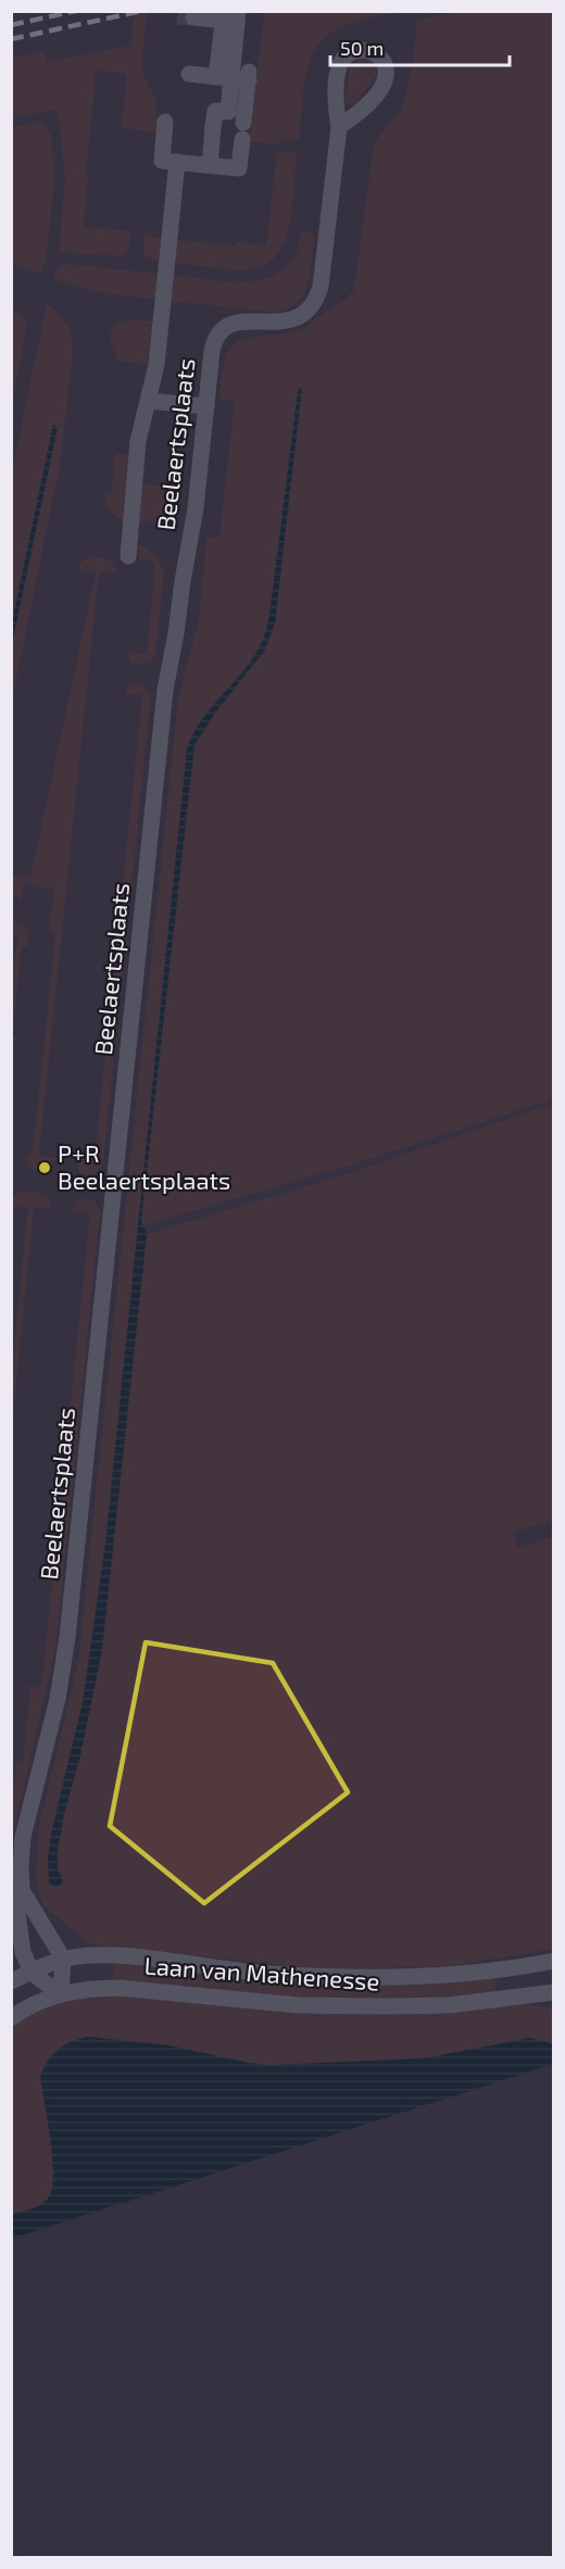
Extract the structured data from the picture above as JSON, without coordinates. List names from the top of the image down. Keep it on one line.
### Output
{"streets":{"street":["Beelaertsplaats","Laan van Mathenesse"]},"crossings":[["Beelaertsplaats","Laan van Mathenesse"]],"places":["P+R Beelaertsplaats"],"scale_bar":"50 m"}
